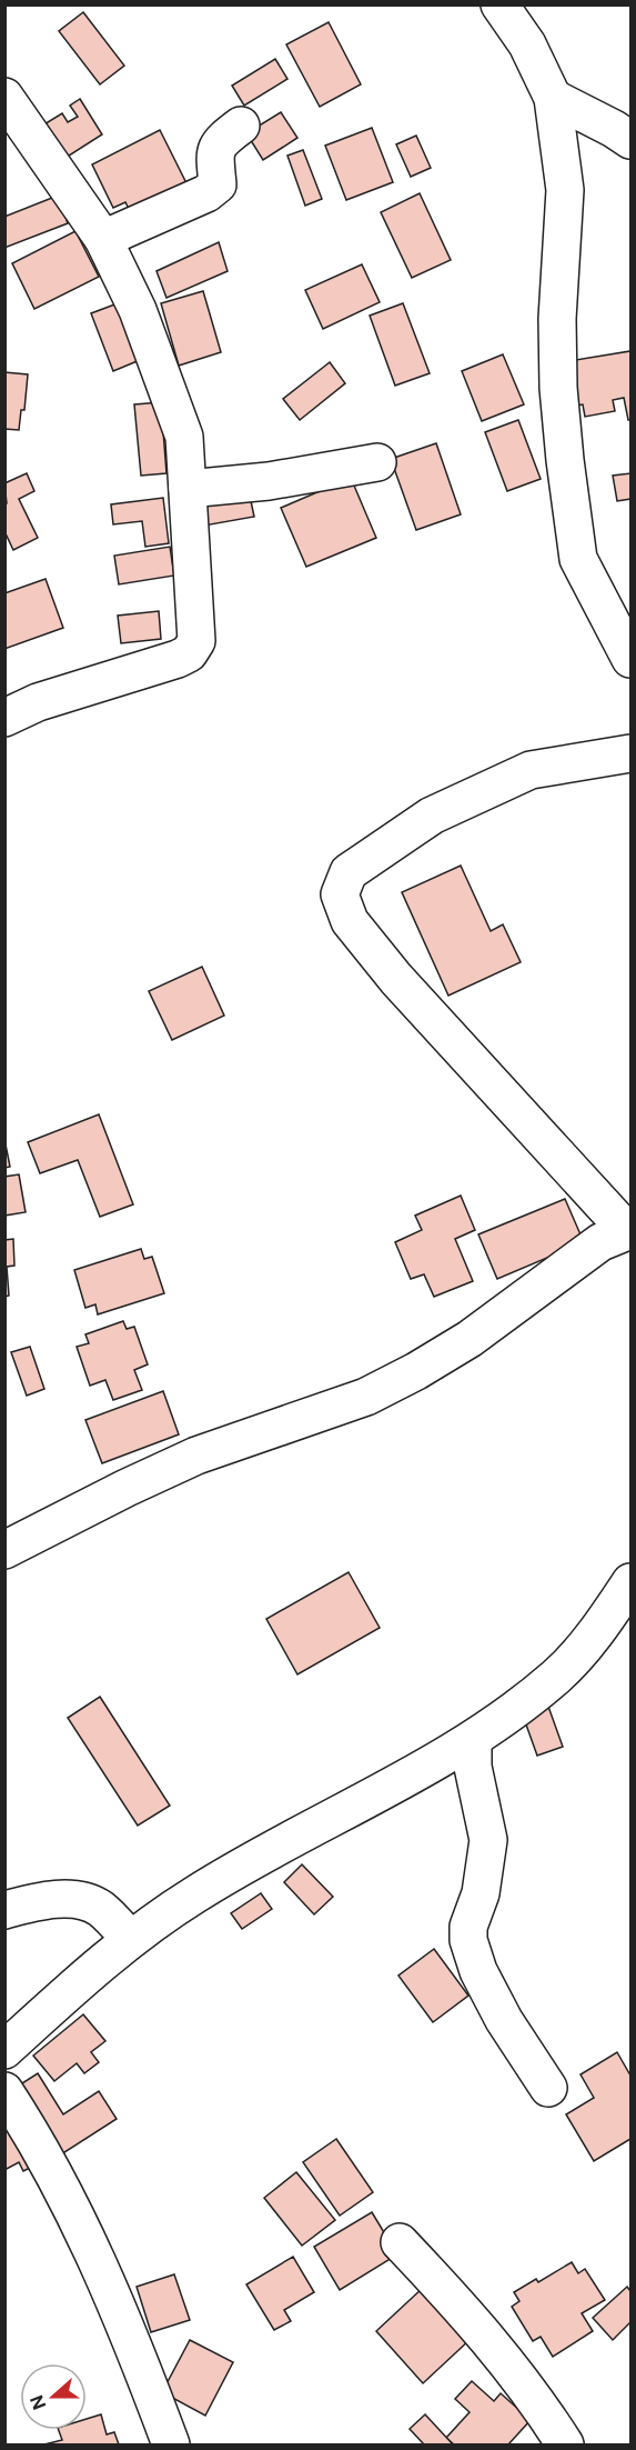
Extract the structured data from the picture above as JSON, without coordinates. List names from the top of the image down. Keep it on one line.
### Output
{"north":"left"}
